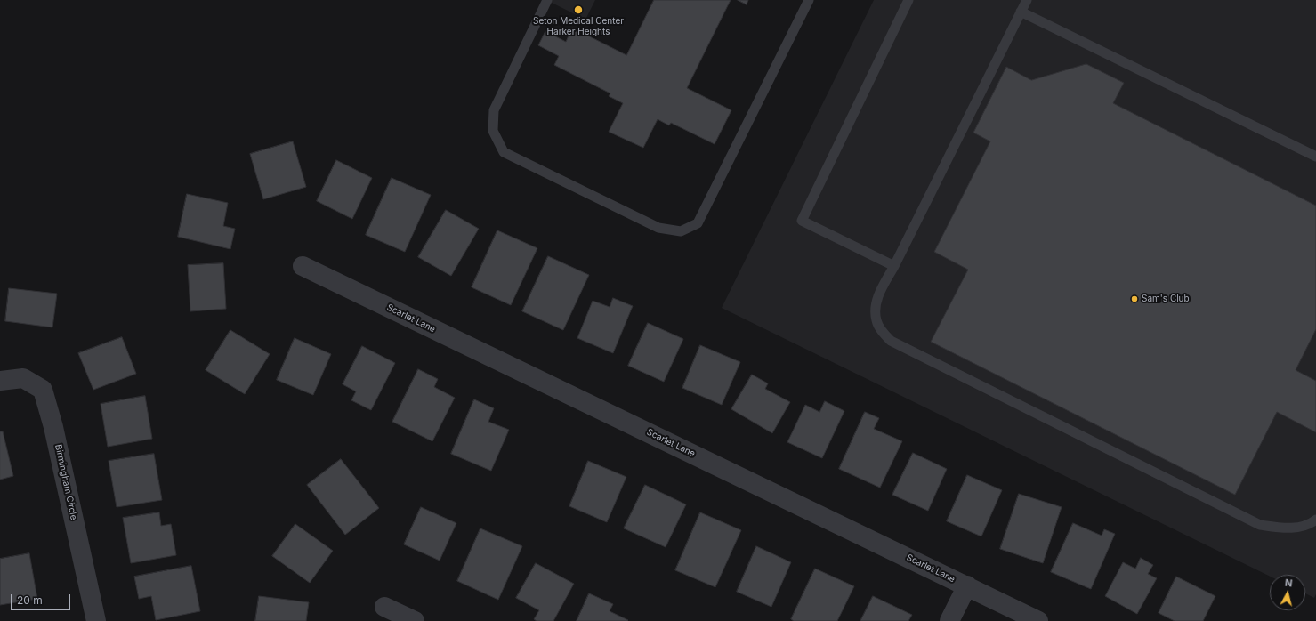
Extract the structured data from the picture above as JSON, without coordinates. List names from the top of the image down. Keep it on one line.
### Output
{"streets":{"street":["Scarlet Lane","Birmingham Circle"]},"places":["Seton Medical Center Harker Heights","Sam's Club"],"scale_bar":"20 m","north":"top"}
